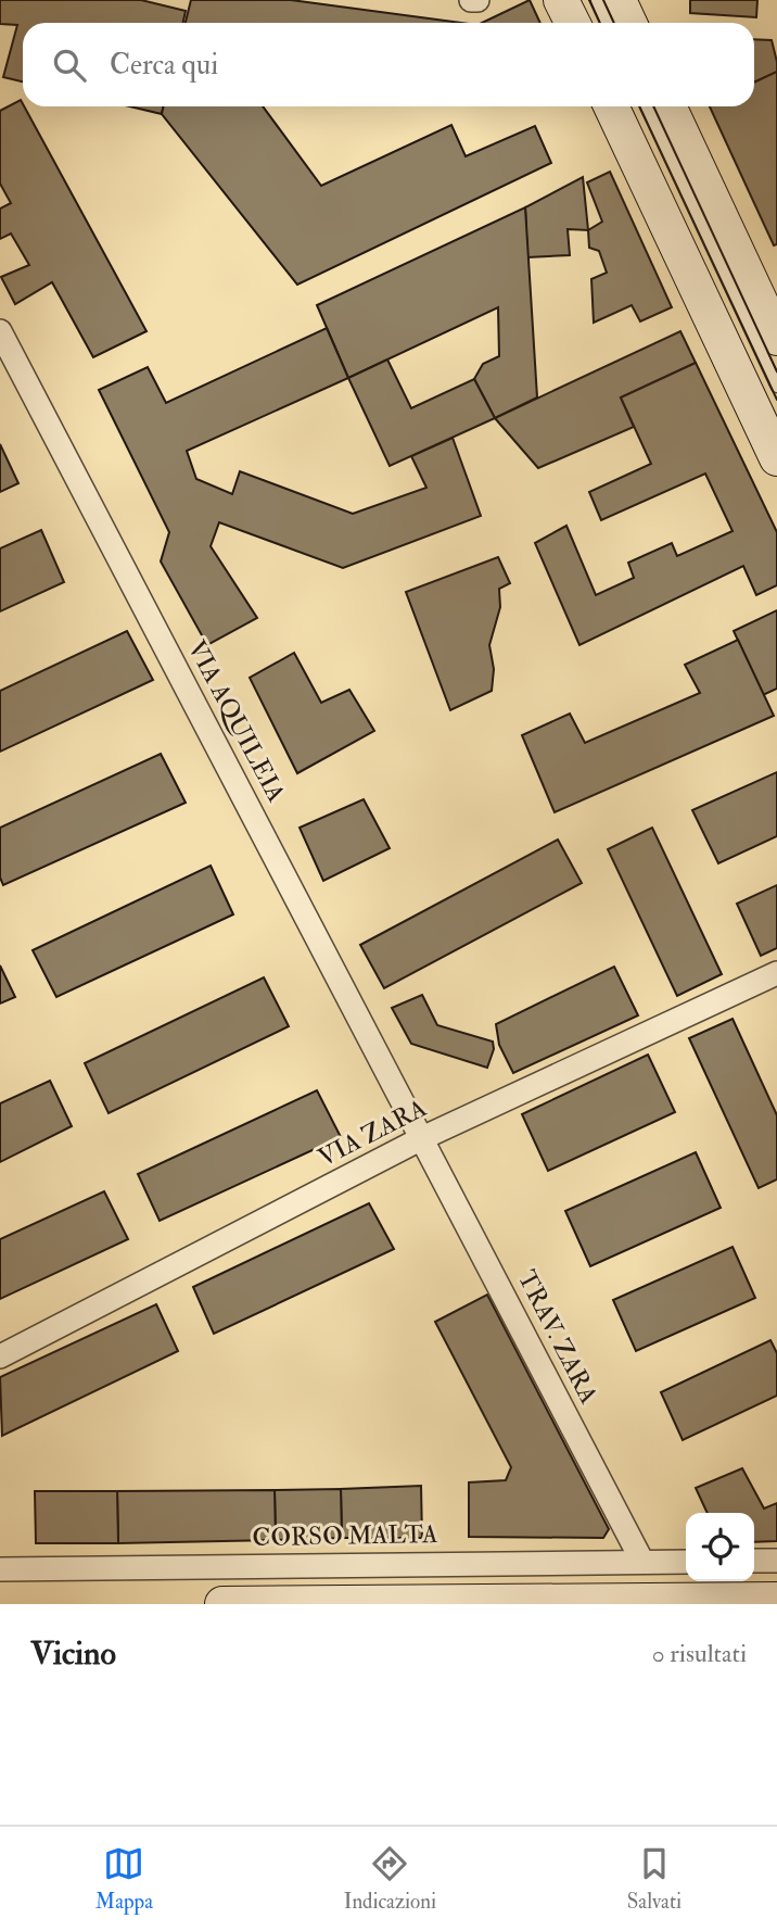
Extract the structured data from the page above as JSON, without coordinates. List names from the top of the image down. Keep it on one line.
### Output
{"streets":{"street":["VIA AQUILEIA","VIA ZARA","TRAV. ZARA","CORSO MALTA"]},"crossings":[["VIA AQUILEIA","VIA ZARA"],["VIA AQUILEIA","TRAV. ZARA"],["VIA ZARA","TRAV. ZARA"],["TRAV. ZARA","CORSO MALTA"]],"page":{"search":"Cerca qui","heading":["Vicino","0 risultati"],"nav":["Mappa","Indicazioni","Salvati"]}}
